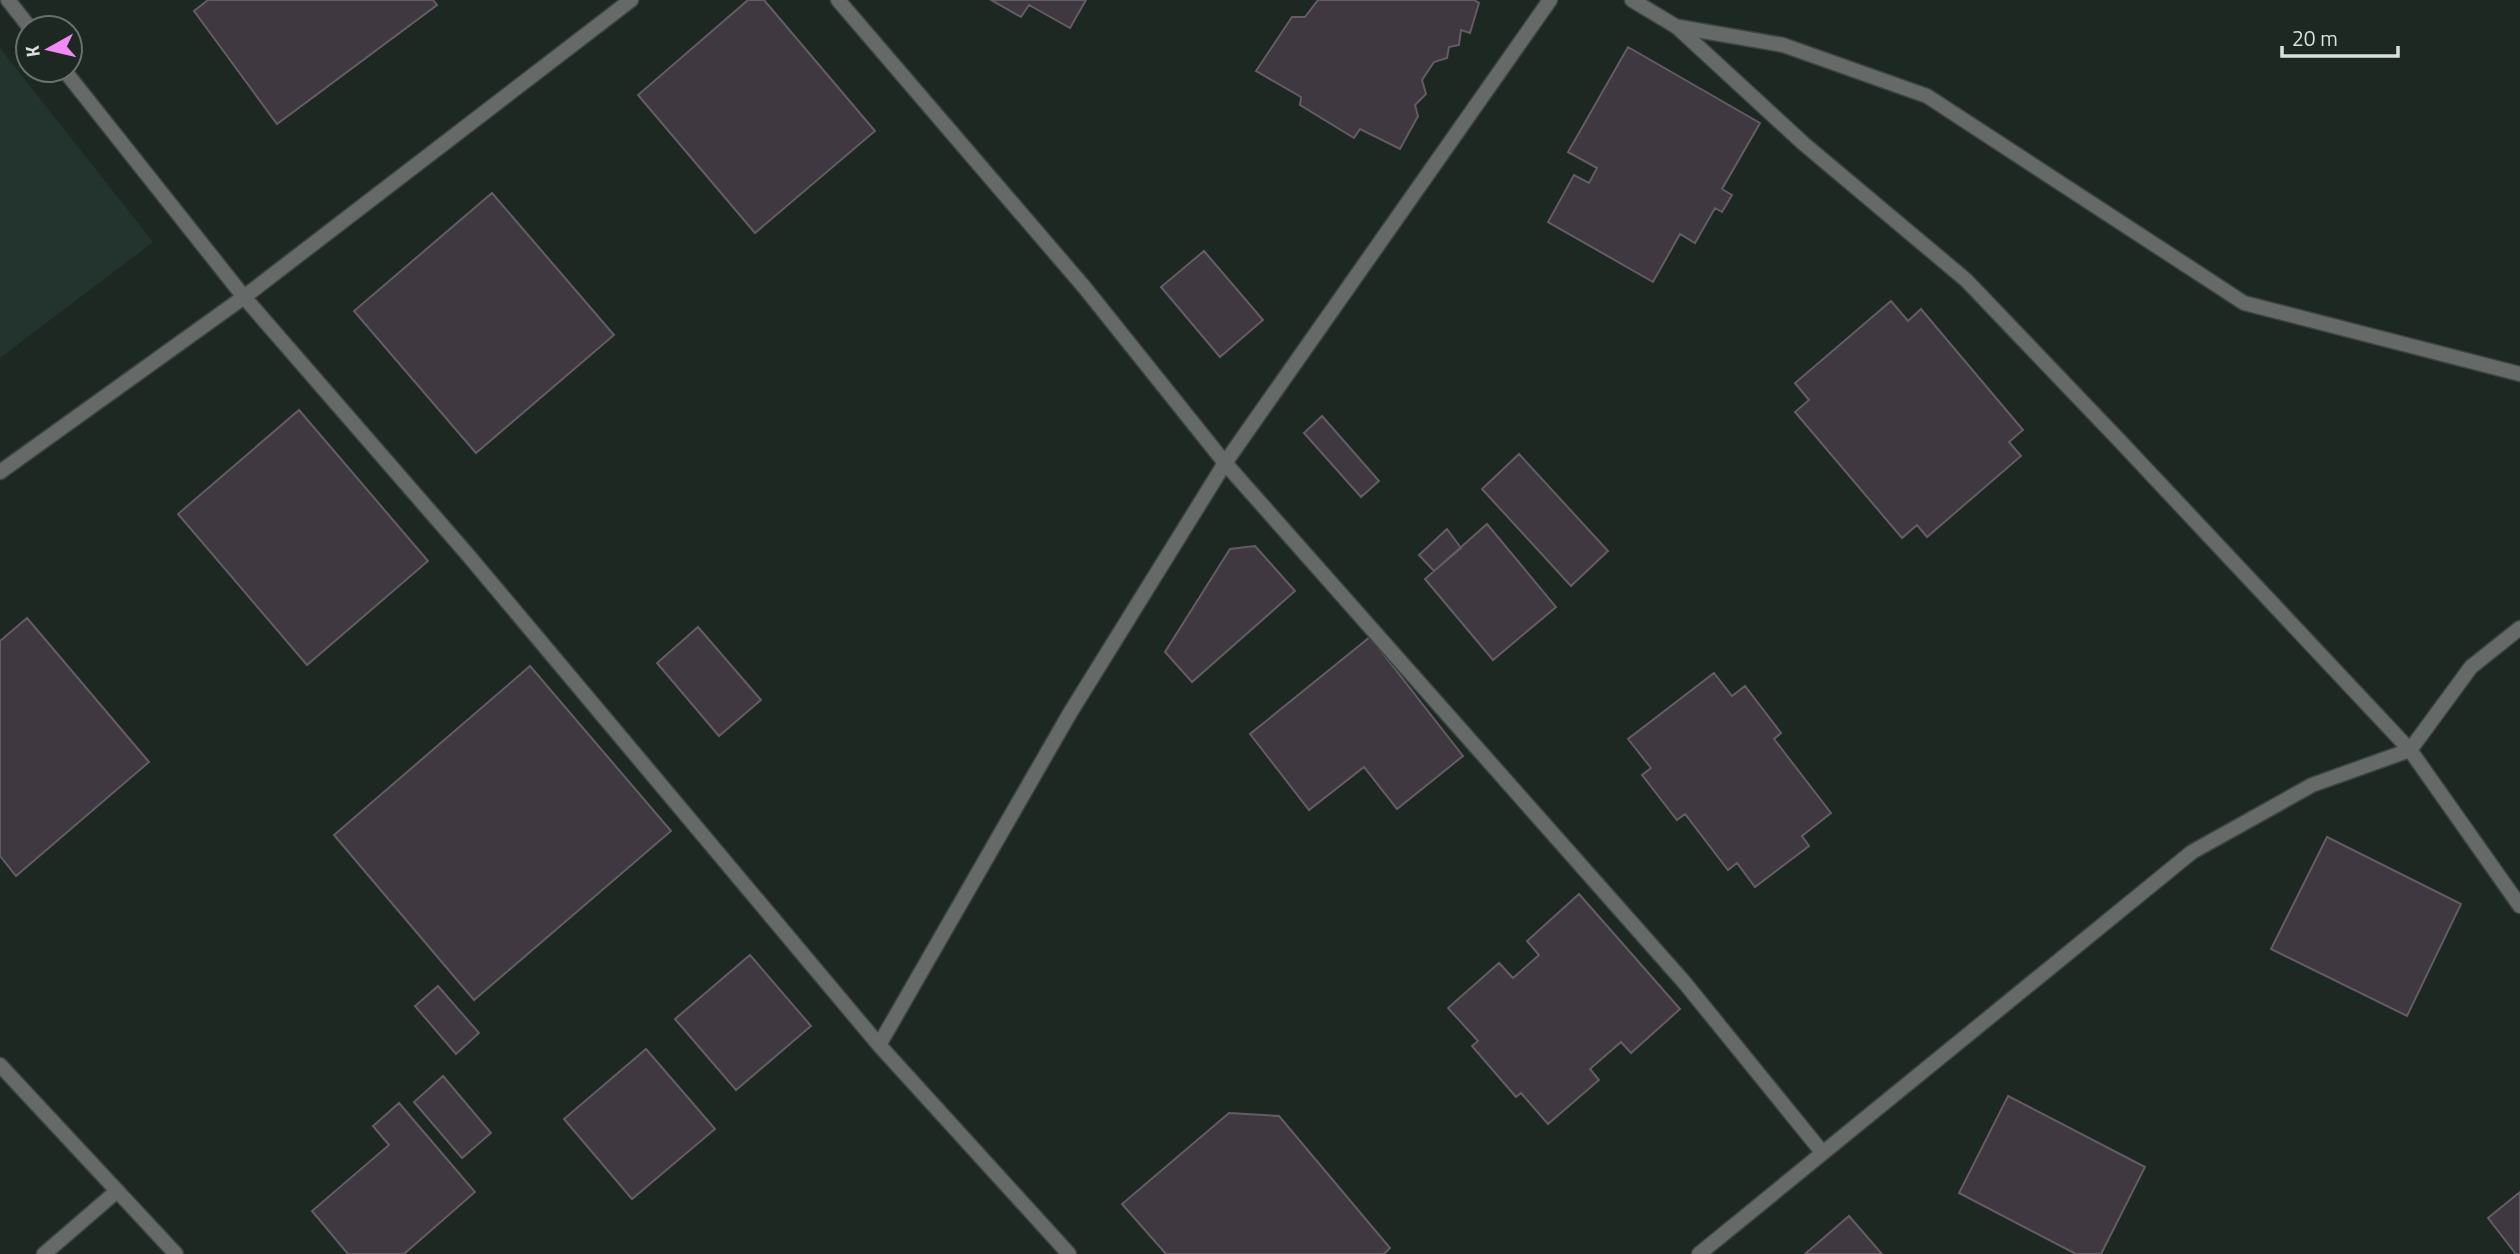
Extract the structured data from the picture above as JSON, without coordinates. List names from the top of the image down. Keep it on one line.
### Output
{"scale_bar":"20 m","north":"left"}
